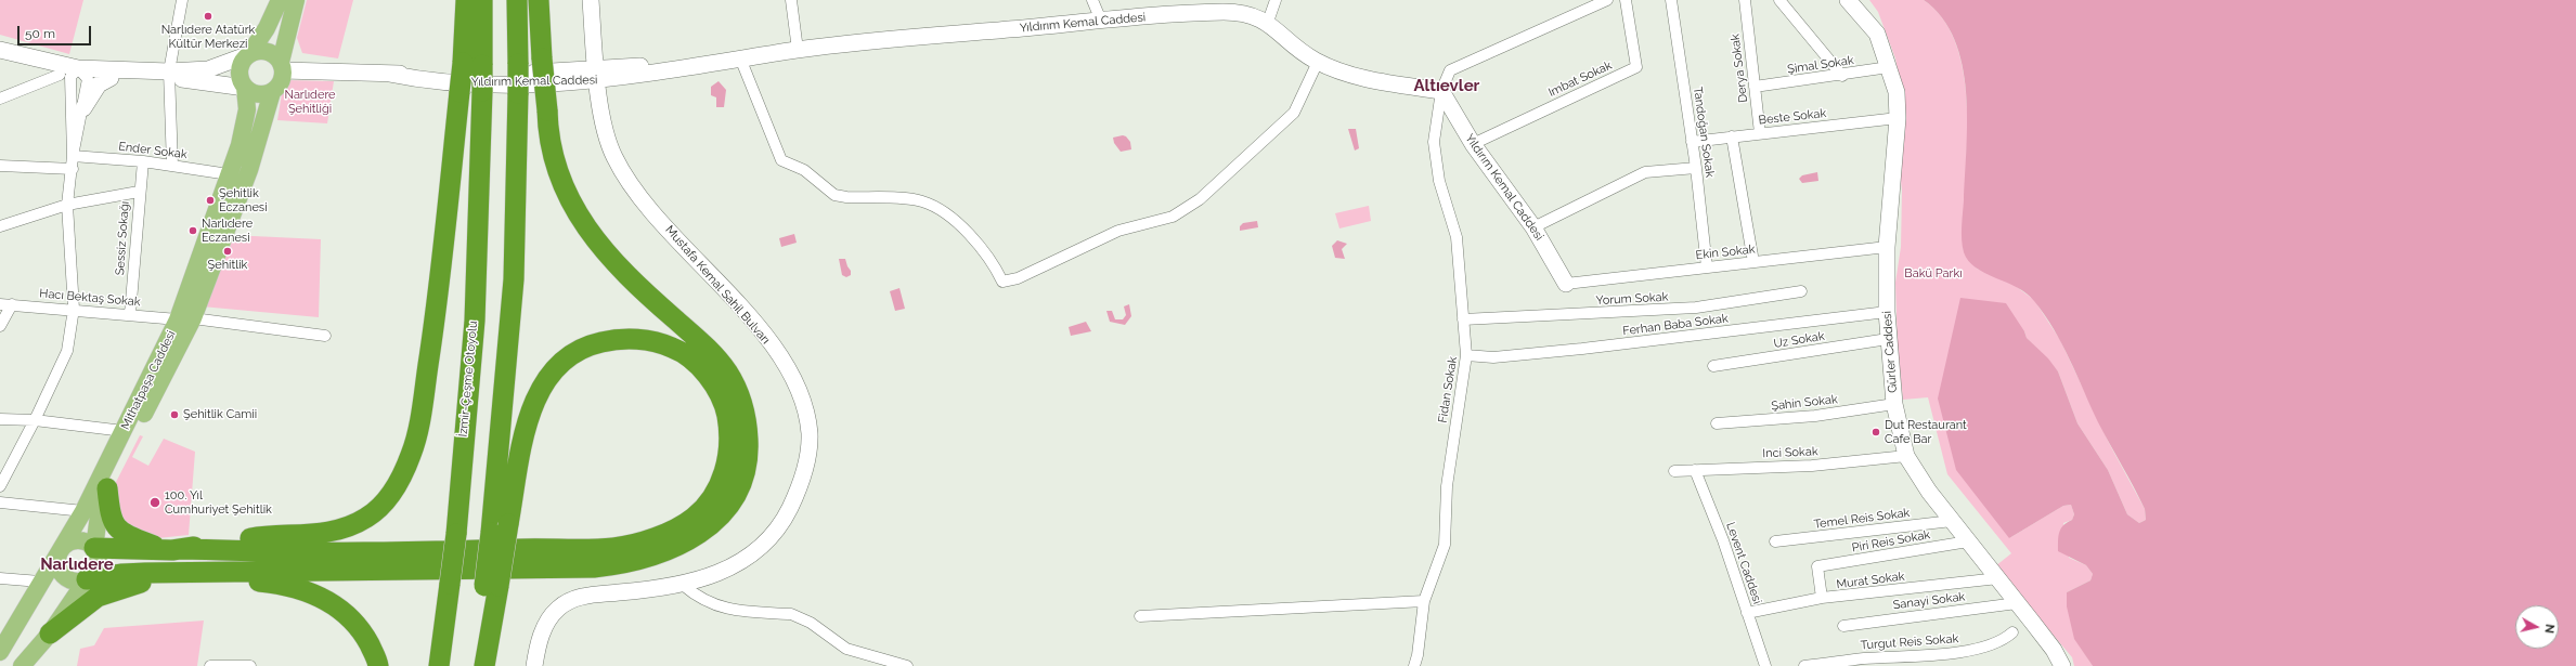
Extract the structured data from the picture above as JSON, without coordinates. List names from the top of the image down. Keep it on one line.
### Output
{"streets":{"highway":["İzmir-Çeşme Otoyolu"],"main road":["Mithatpaşa Caddesi"],"street":["Yıldırım Kemal Caddesi","Şimal Sokak","Derya Sokak","Imbat Sokak","Beste Sokak","Tandoğan Sokak","Ender Sokak","Sessiz Sokağı","Ekin Sokak","Mustafa Kemal Sahil Bulvarı","Hacı Bektaş Sokak","Yorum Sokak","Ferhan Baba Sokak","Uz Sokak","Gürler Caddesi","Fidan Sokak","Şahin Sokak","Inci Sokak","Temel Reis Sokak","Piri Reis Sokak","Levent Caddesi","Murat Sokak","Sanayi Sokak","Turgut Reis Sokak"]},"crossings":[["Yıldırım Kemal Caddesi","Imbat Sokak"],["Yıldırım Kemal Caddesi","Ekin Sokak"],["Yıldırım Kemal Caddesi","Mustafa Kemal Sahil Bulvarı"],["Yıldırım Kemal Caddesi","Mithatpaşa Caddesi"],["Yıldırım Kemal Caddesi","Fidan Sokak"],["Şimal Sokak","Derya Sokak"],["Şimal Sokak","Gürler Caddesi"],["Derya Sokak","Beste Sokak"],["Beste Sokak","Tandoğan Sokak"],["Beste Sokak","Gürler Caddesi"],["Tandoğan Sokak","Ekin Sokak"],["Ender Sokak","Sessiz Sokağı"],["Ender Sokak","Mithatpaşa Caddesi"],["Sessiz Sokağı","Hacı Bektaş Sokak"],["Ekin Sokak","Gürler Caddesi"],["Hacı Bektaş Sokak","Mithatpaşa Caddesi"],["Yorum Sokak","Fidan Sokak"],["Ferhan Baba Sokak","Gürler Caddesi"],["Ferhan Baba Sokak","Fidan Sokak"],["Uz Sokak","Gürler Caddesi"],["Gürler Caddesi","Şahin Sokak"],["Gürler Caddesi","Inci Sokak"],["Gürler Caddesi","Temel Reis Sokak"],["Gürler Caddesi","Piri Reis Sokak"],["Gürler Caddesi","Murat Sokak"],["Gürler Caddesi","Sanayi Sokak"],["Inci Sokak","Levent Caddesi"],["Piri Reis Sokak","Murat Sokak"],["Levent Caddesi","Murat Sokak"]],"districts":["Altıevler","Narlıdere"],"parks":["Narlıdere Şehitliği","Bakü Parkı"],"places":["Narlıdere Atatürk Kültür Merkezi","Şehitlik Eczanesi","Narlıdere Eczanesi","Şehitlik","Şehitlik Camii","Dut Restaurant Cafe Bar","100. Yıl Cumhuriyet Şehitlik"],"scale_bar":"50 m","north":"right"}
